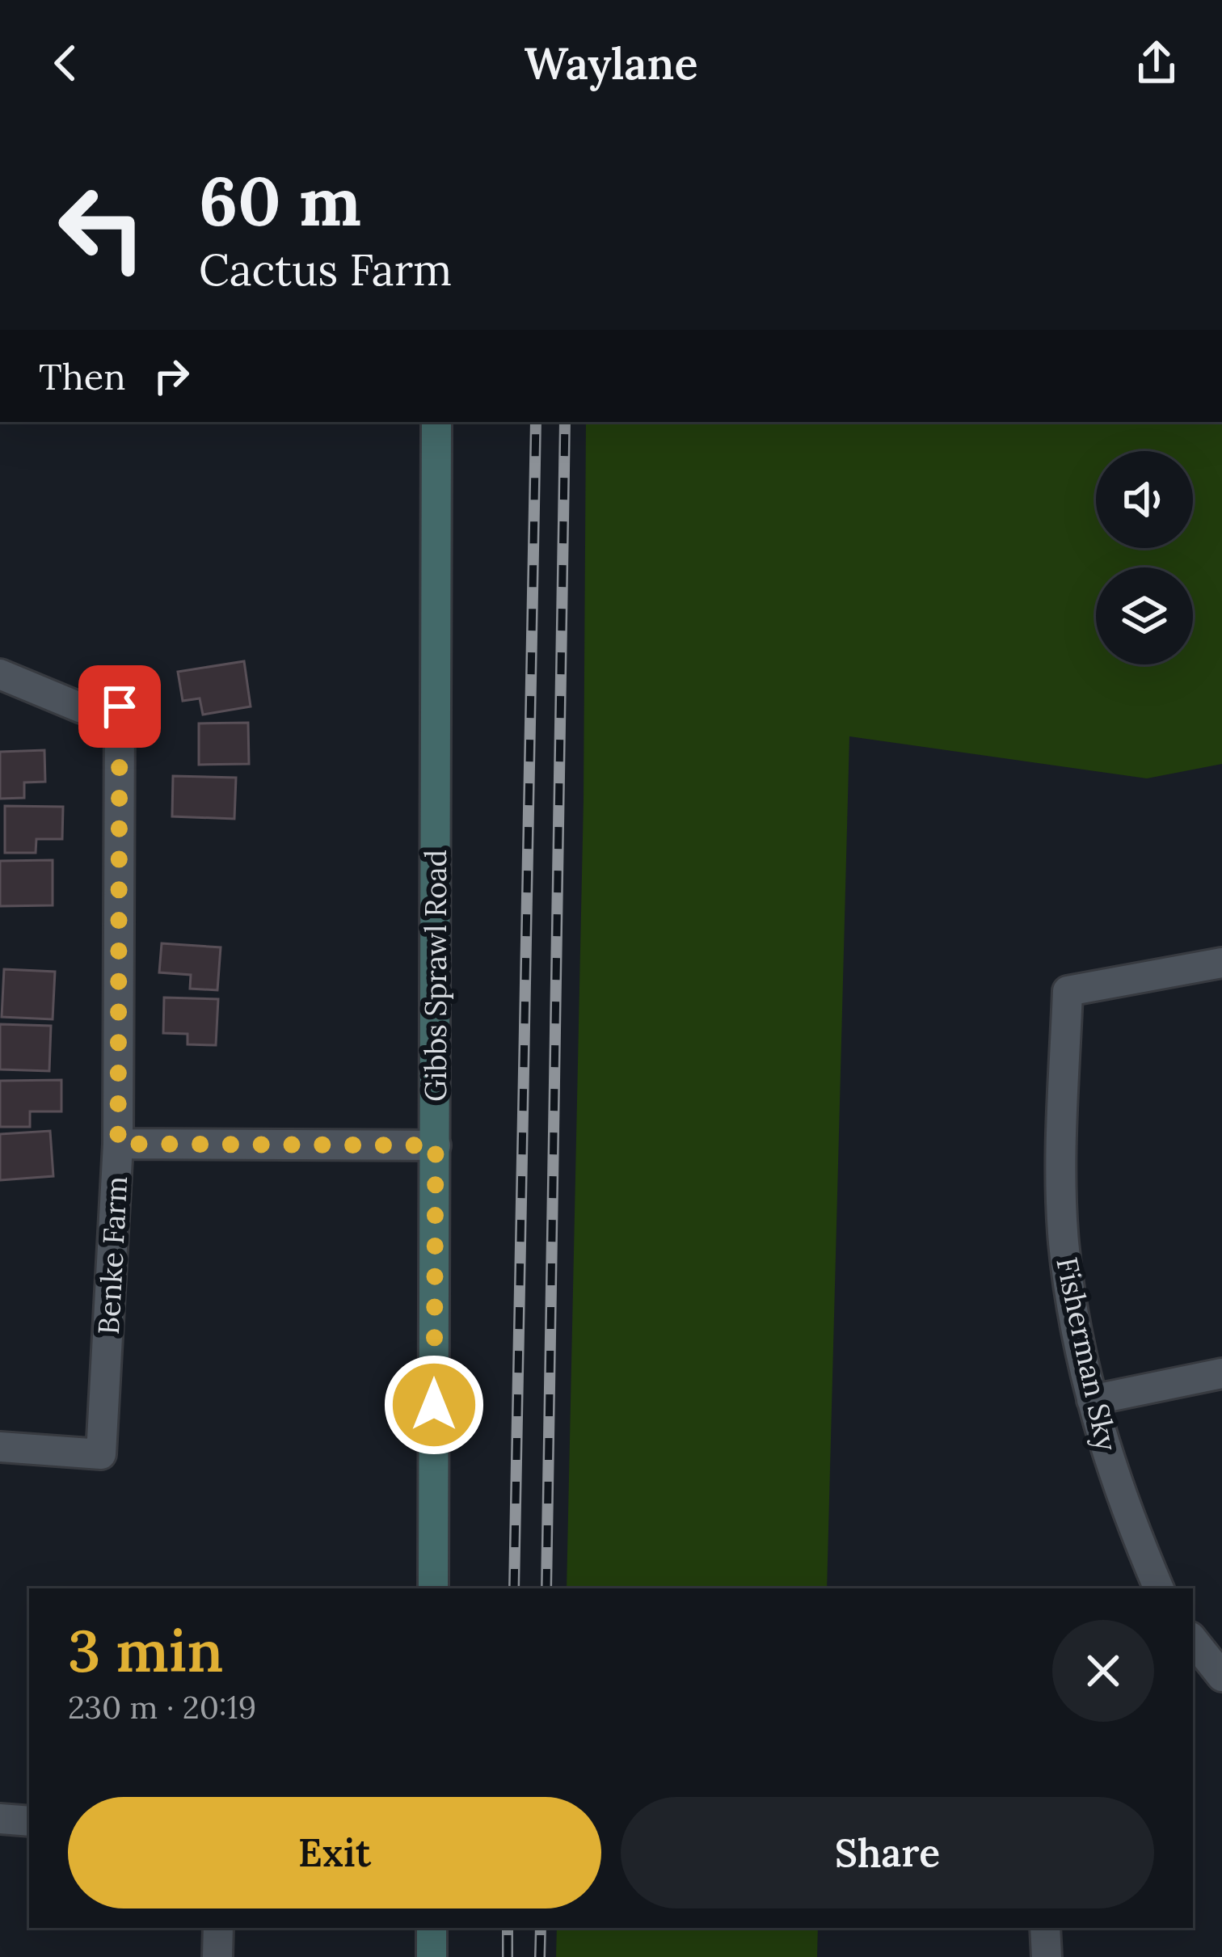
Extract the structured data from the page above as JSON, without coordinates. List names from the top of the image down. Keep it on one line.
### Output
{"streets":{"main road":["Gibbs Sprawl Road"],"street":["Benke Farm","Fisherman Sky"]},"page":{"header":"Waylane","turn":["60 m","Cactus Farm"],"then":"Then","heading":["3 min","230 m · 20:19"],"buttons":["Exit","Share"]}}
